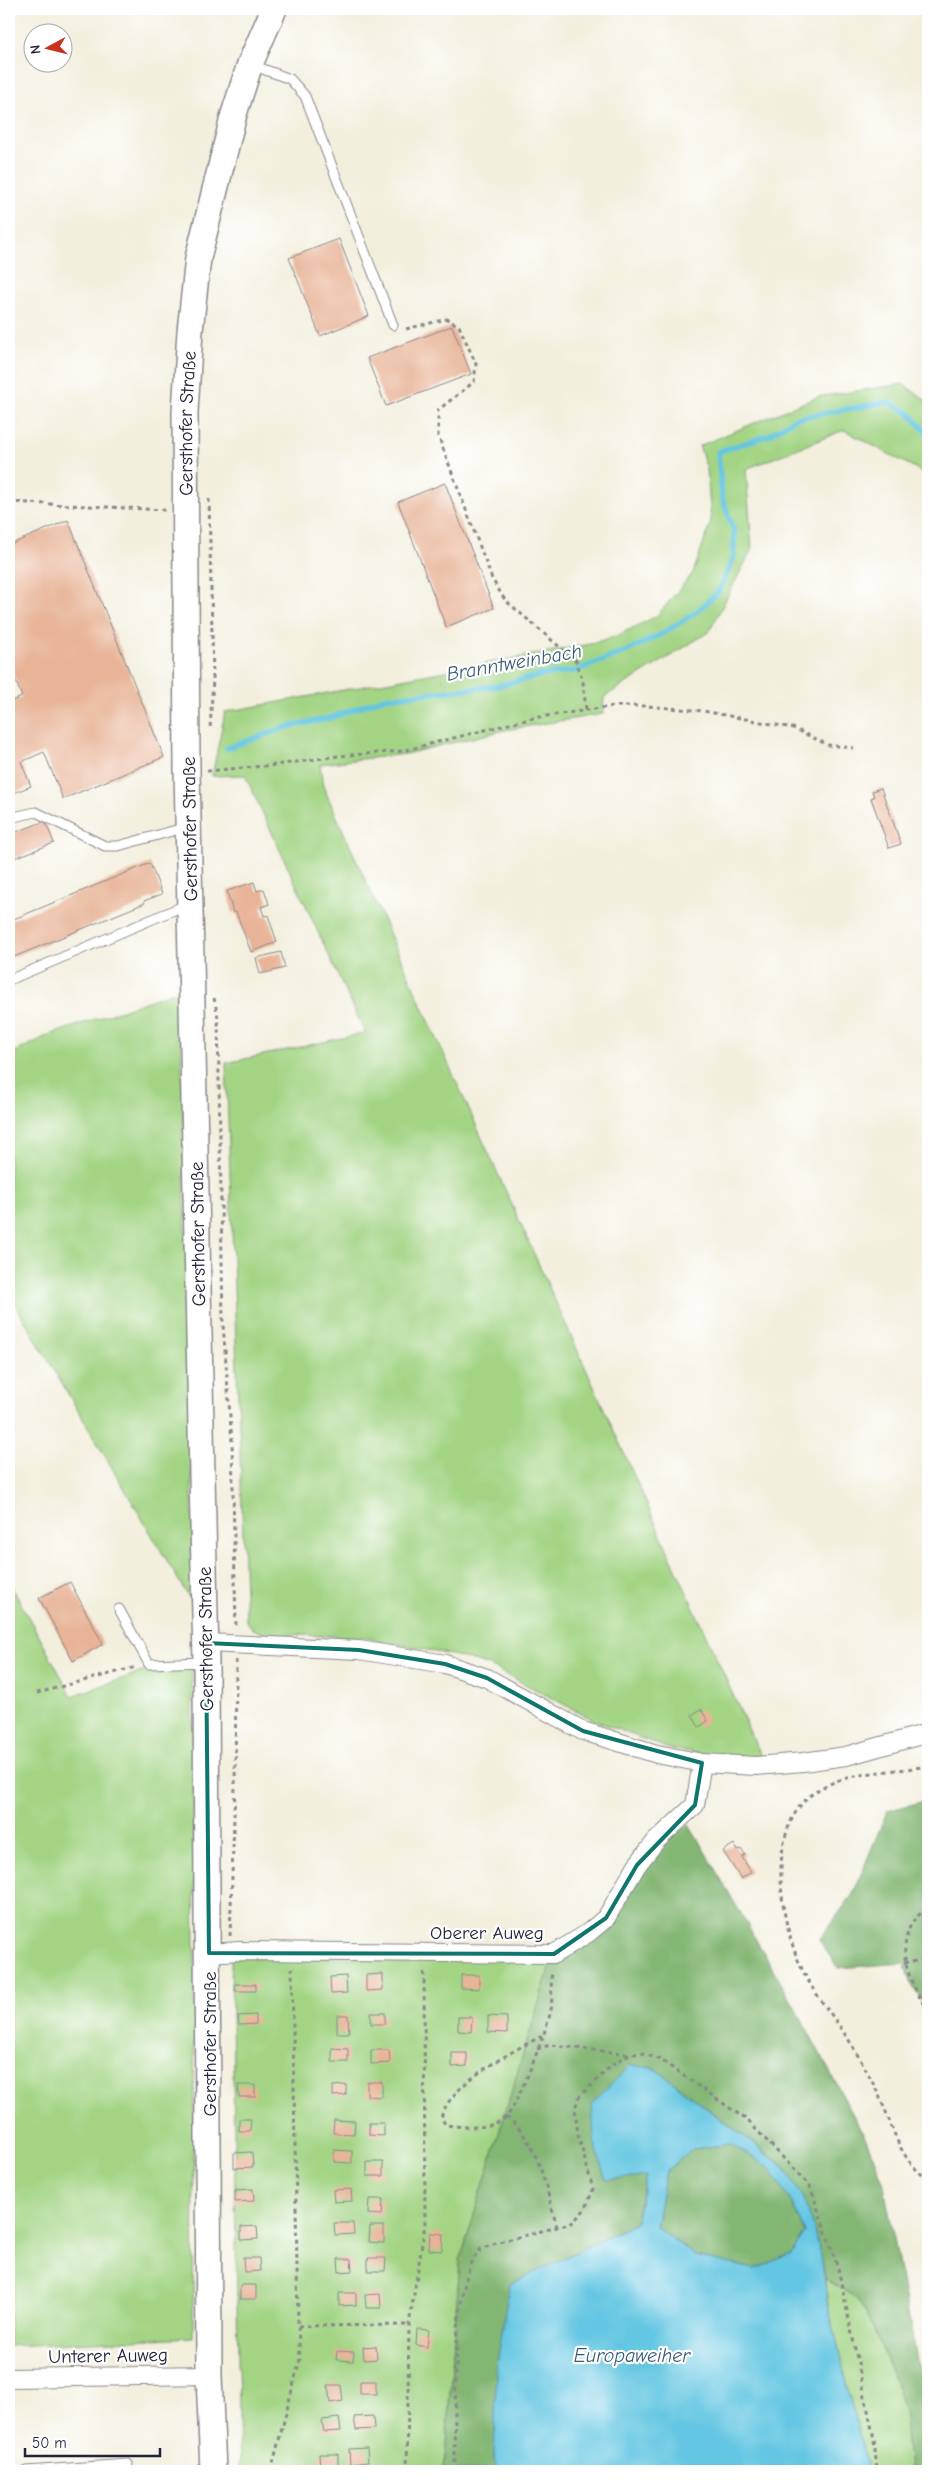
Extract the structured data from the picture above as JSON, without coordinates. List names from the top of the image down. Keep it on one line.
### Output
{"streets":{"main road":["Gersthofer Straße"],"street":["Oberer Auweg","Unterer Auweg"]},"crossings":[["Gersthofer Straße","Oberer Auweg"],["Gersthofer Straße","Unterer Auweg"]],"water":["Branntweinbach","Europaweiher"],"scale_bar":"50 m","north":"left"}
